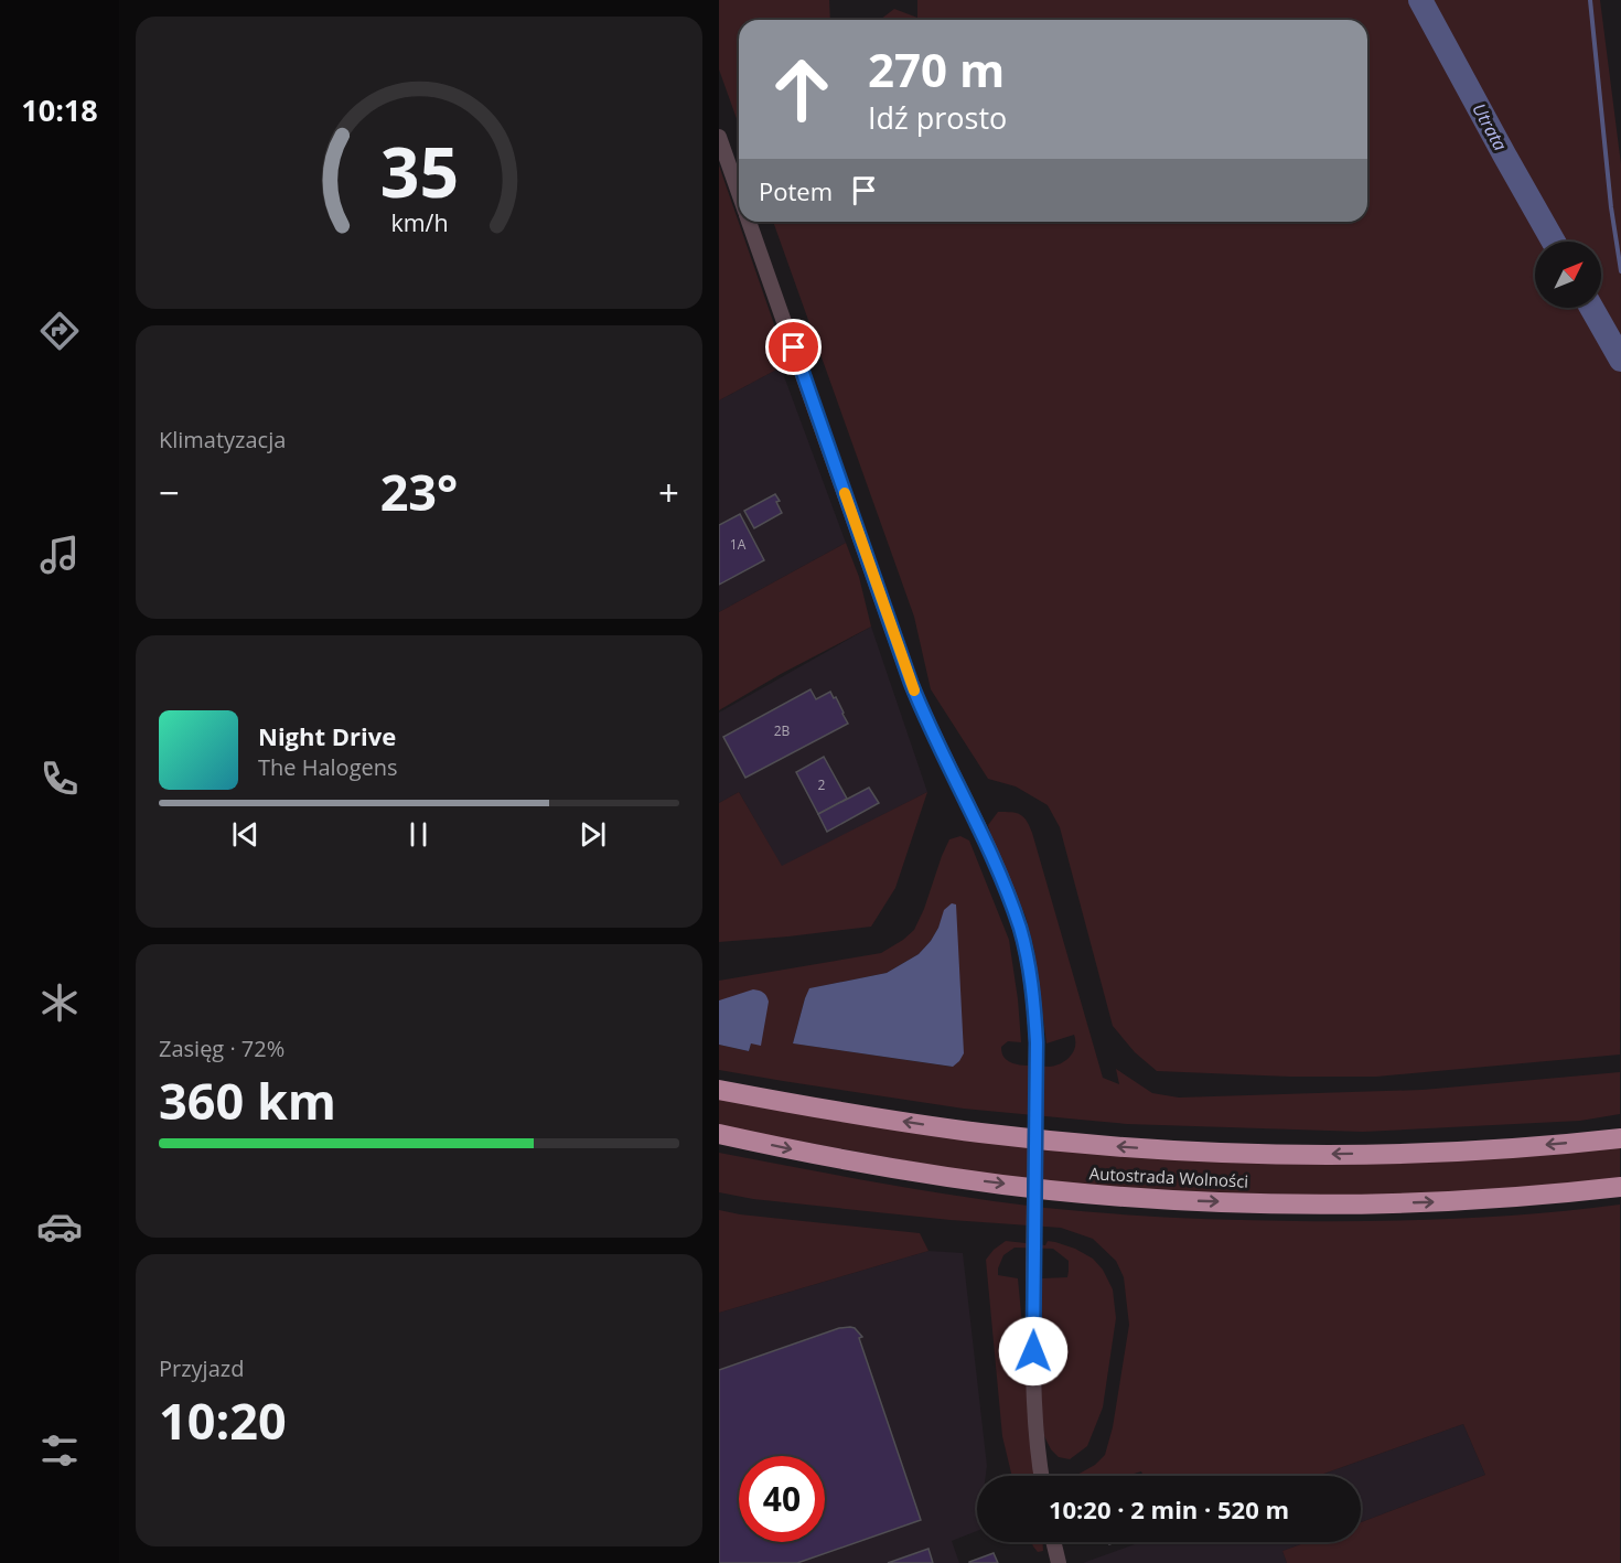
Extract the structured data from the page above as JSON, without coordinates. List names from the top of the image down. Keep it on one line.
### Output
{"streets":{"highway":["Autostrada Wolności"]},"water":["Utrata"],"house_numbers":["1A","2B","2"],"north":"top right","page":{"tabs":"10:18","turn":["270 m","Idź prosto"],"then":"Potem","tile":["Klimatyzacja",["Zasięg · 72%","360 km"],["Przyjazd","10:20"]],"heat":["−","23°","+"],"song":["Night Drive","The Halogens"],"limit":"40","trip":"10:20 · 2 min · 520 m","gauge":["35","km/h"]}}
